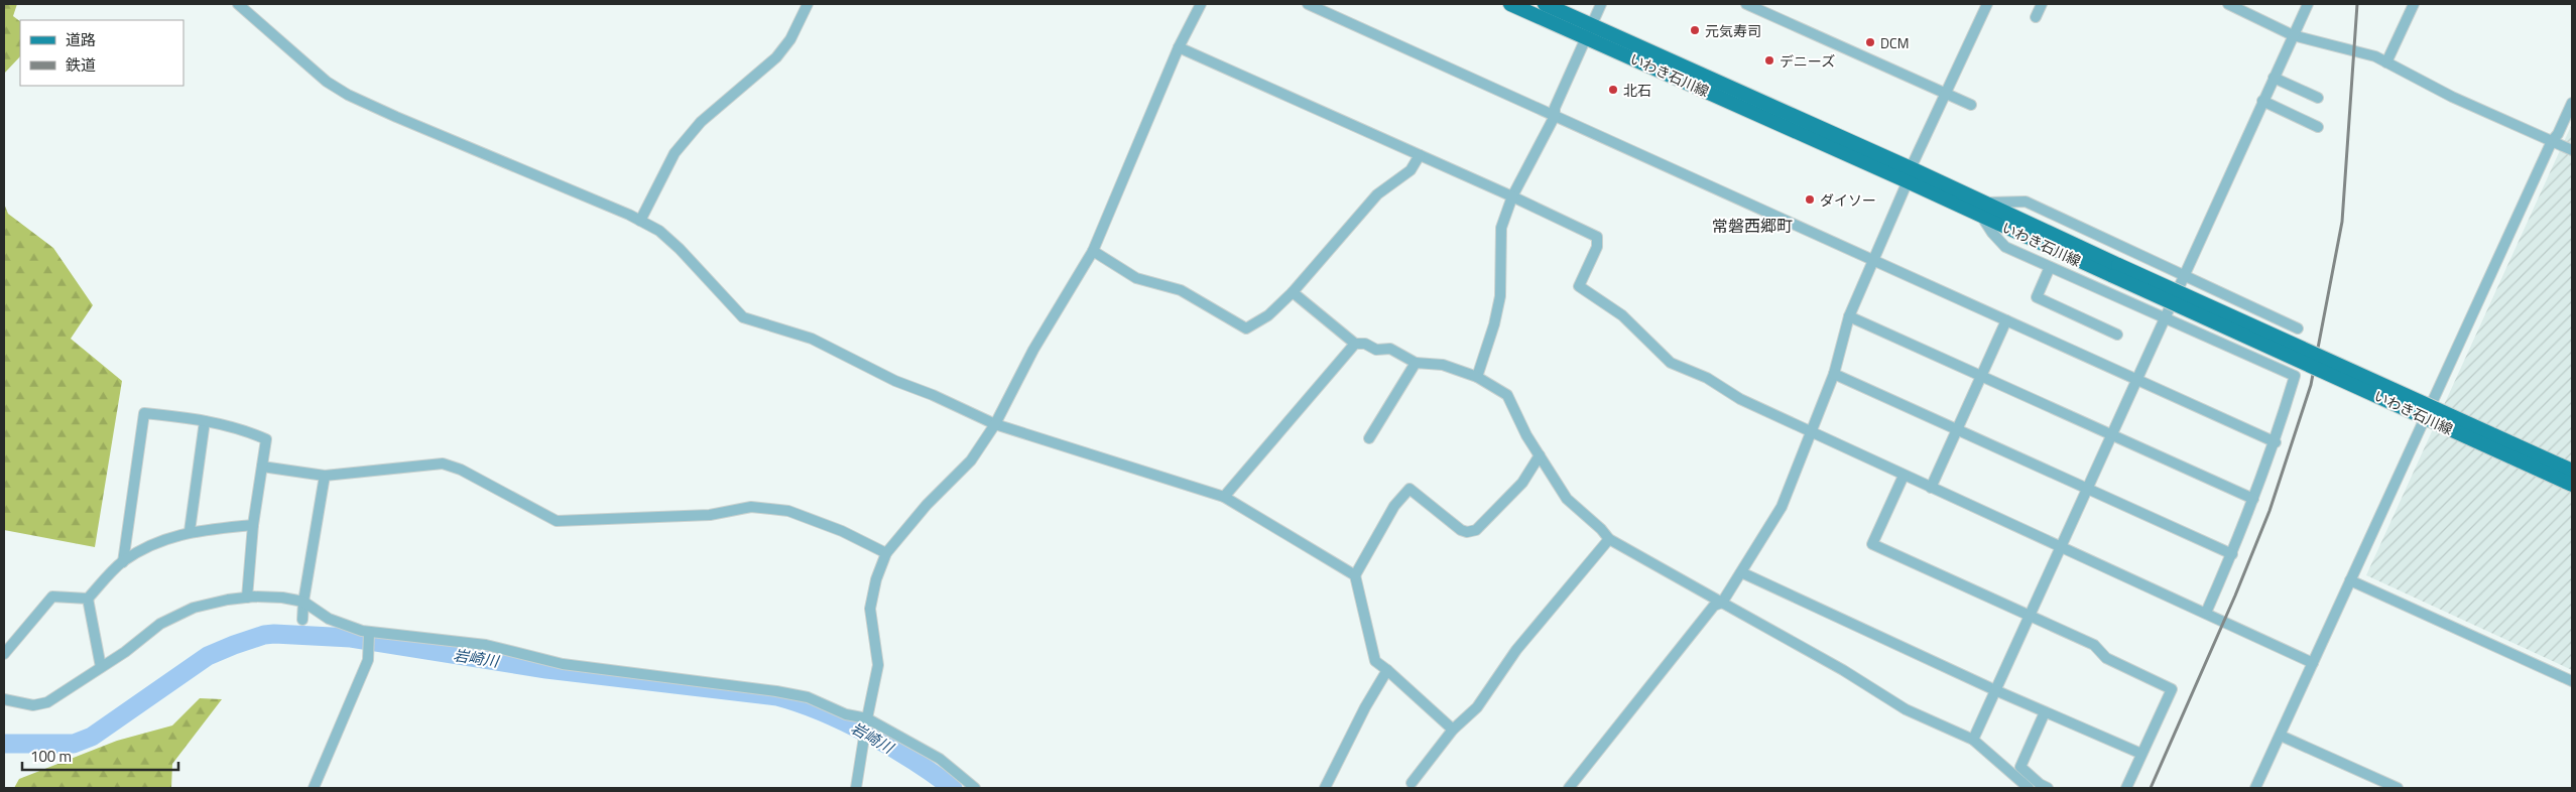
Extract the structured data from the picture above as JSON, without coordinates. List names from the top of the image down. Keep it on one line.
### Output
{"streets":{"main road":["いわき石川線"]},"districts":["常磐西郷町"],"water":["岩崎川"],"places":["元気寿司","DCM","デニーズ","北石","ダイソー"],"legend":["道路","鉄道"],"scale_bar":"100 m"}
